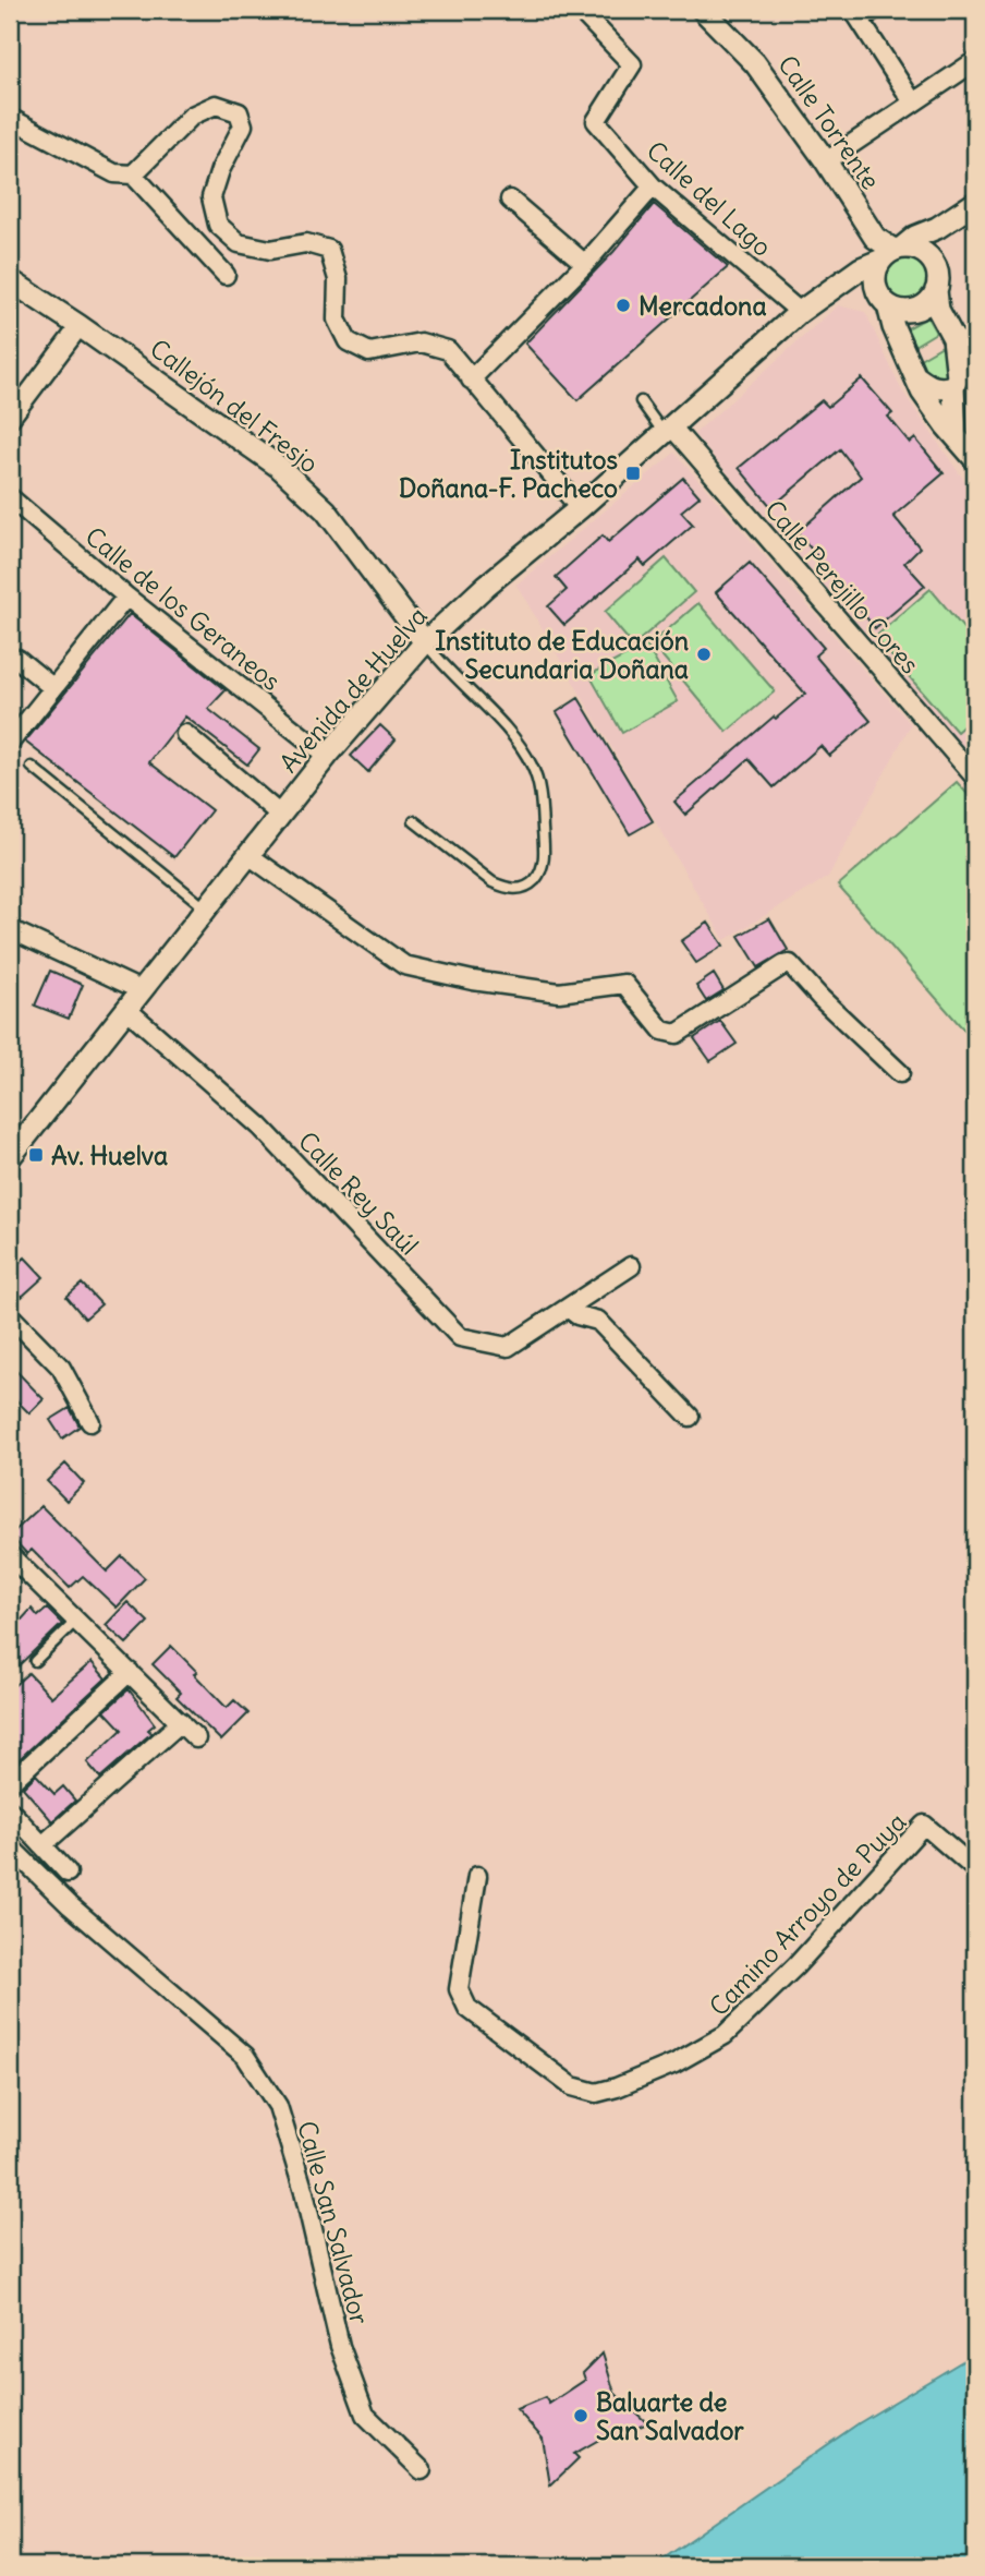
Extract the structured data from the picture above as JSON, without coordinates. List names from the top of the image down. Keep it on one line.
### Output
{"streets":{"street":["Calle Torrente","Calle del Lago","Callejón del Fresjo","Calle Perejillo Cores","Calle de los Geraneos","Avenida de Huelva","Calle Rey Saúl","Camino Arroyo de Puya","Calle San Salvador"]},"crossings":[["Calle Torrente","Avenida de Huelva"],["Calle del Lago","Avenida de Huelva"],["Callejón del Fresjo","Avenida de Huelva"],["Calle Perejillo Cores","Avenida de Huelva"],["Calle de los Geraneos","Avenida de Huelva"],["Avenida de Huelva","Calle Rey Saúl"]],"places":{"other":["Mercadona","Instituto de Educación Secundaria Doñana","Baluarte de San Salvador"],"transit":["Institutos Doñana-F. Pacheco","Av. Huelva"]}}
